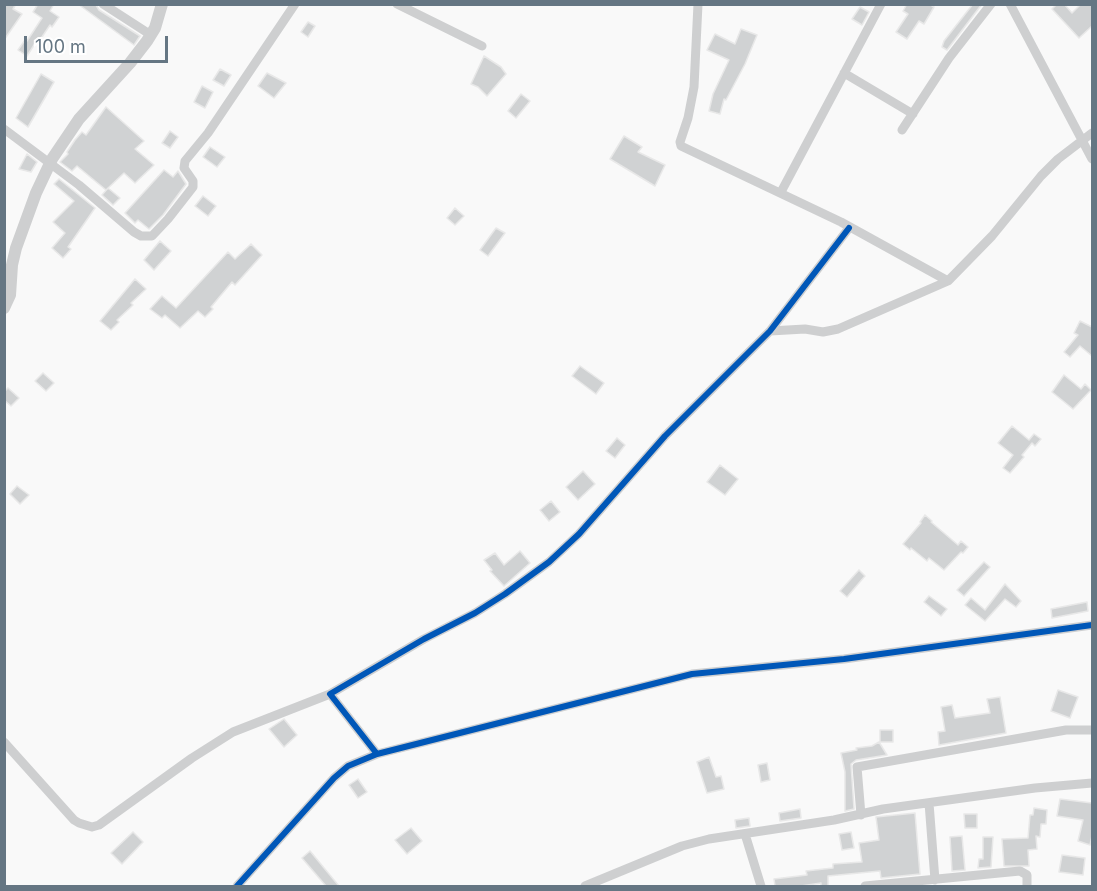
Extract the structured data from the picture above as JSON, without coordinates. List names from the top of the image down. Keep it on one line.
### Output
{"scale_bar":"100 m"}
